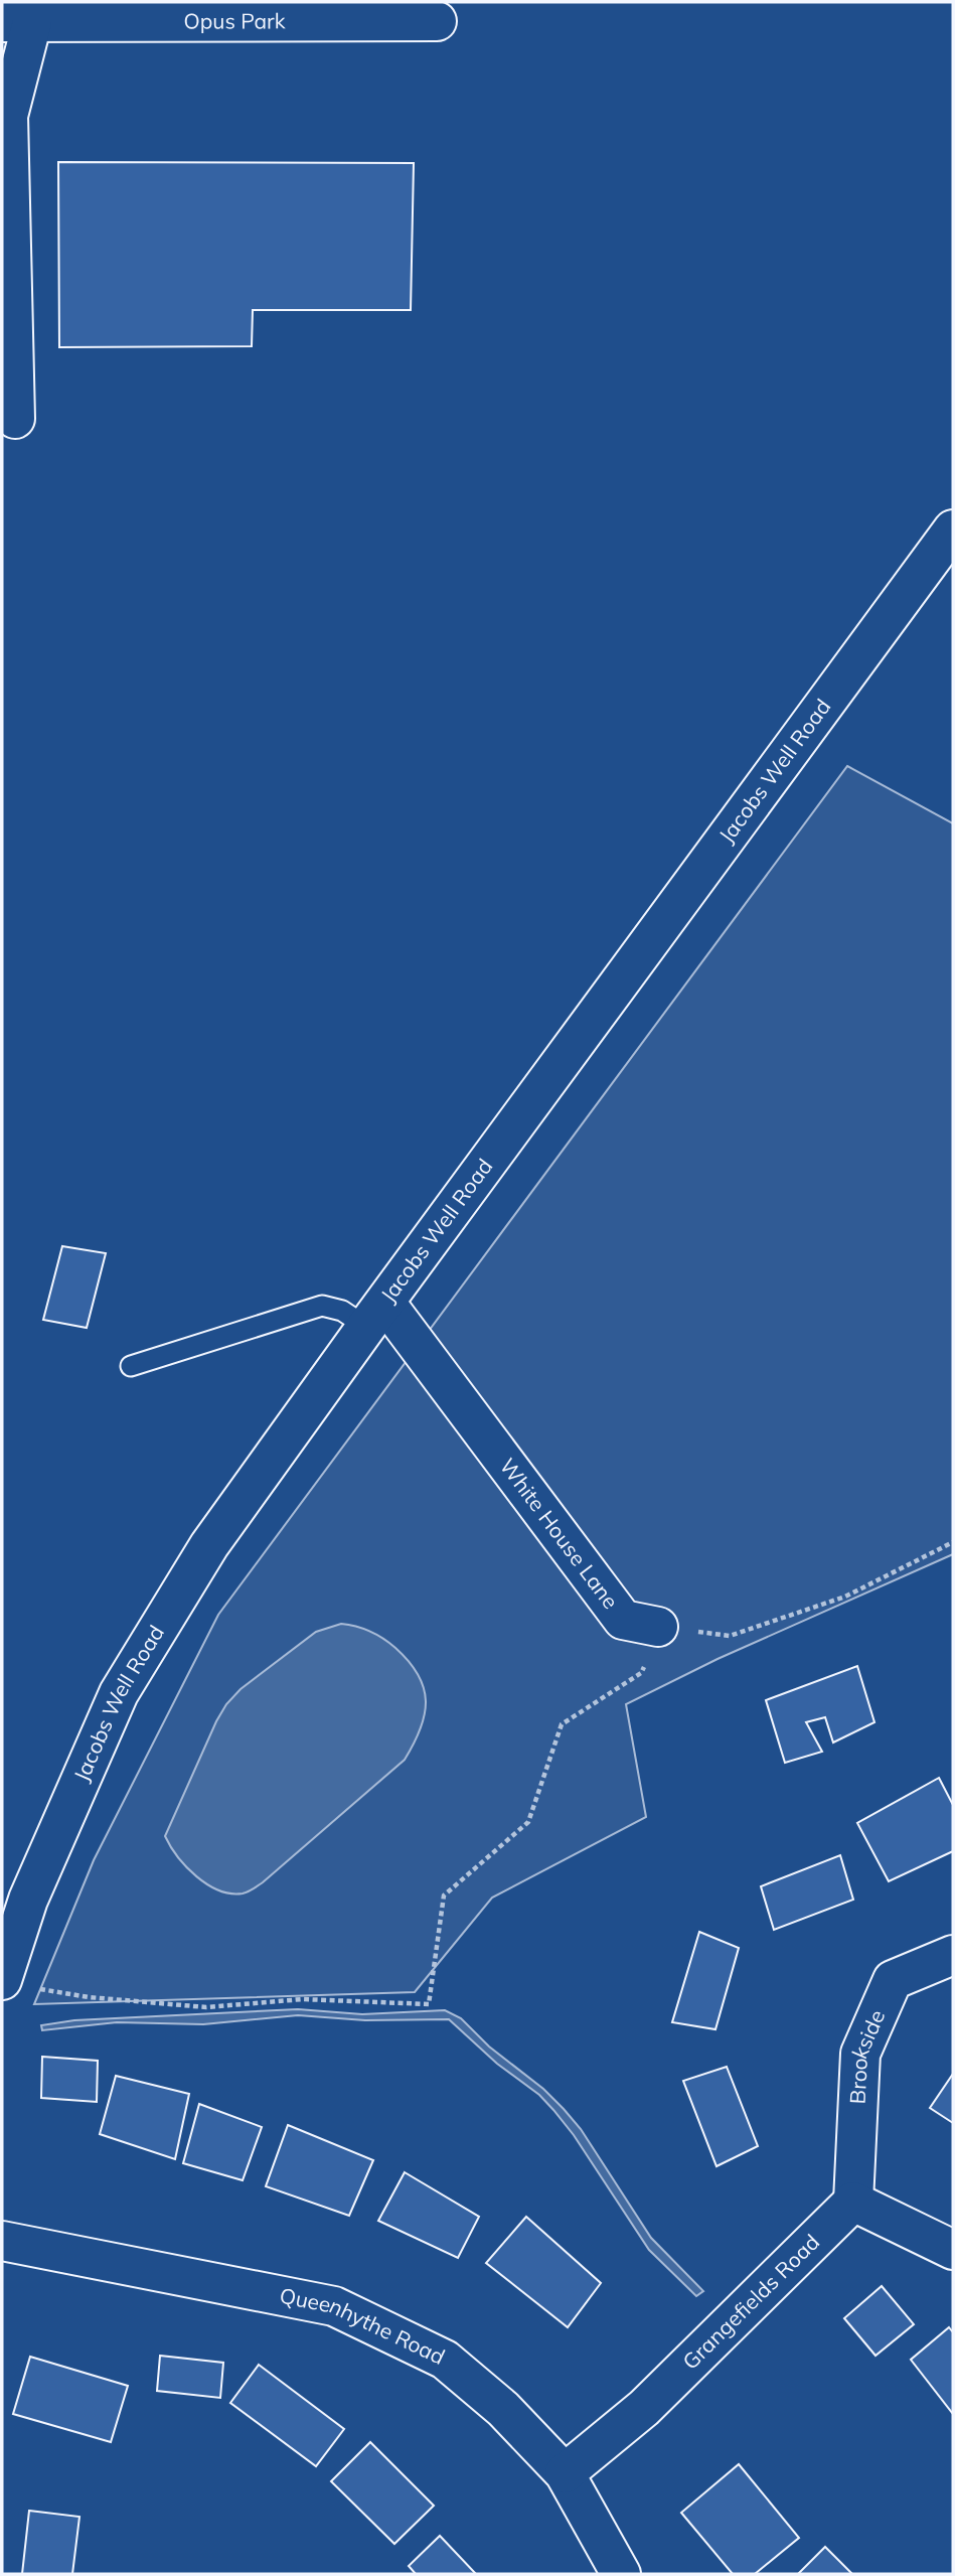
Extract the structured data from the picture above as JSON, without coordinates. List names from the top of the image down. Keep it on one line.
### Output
{"streets":{"street":["Opus Park","Jacobs Well Road","White House Lane","Brookside","Grangefields Road","Queenhythe Road"]},"crossings":[["Jacobs Well Road","White House Lane"],["Brookside","Grangefields Road"],["Grangefields Road","Queenhythe Road"]]}
